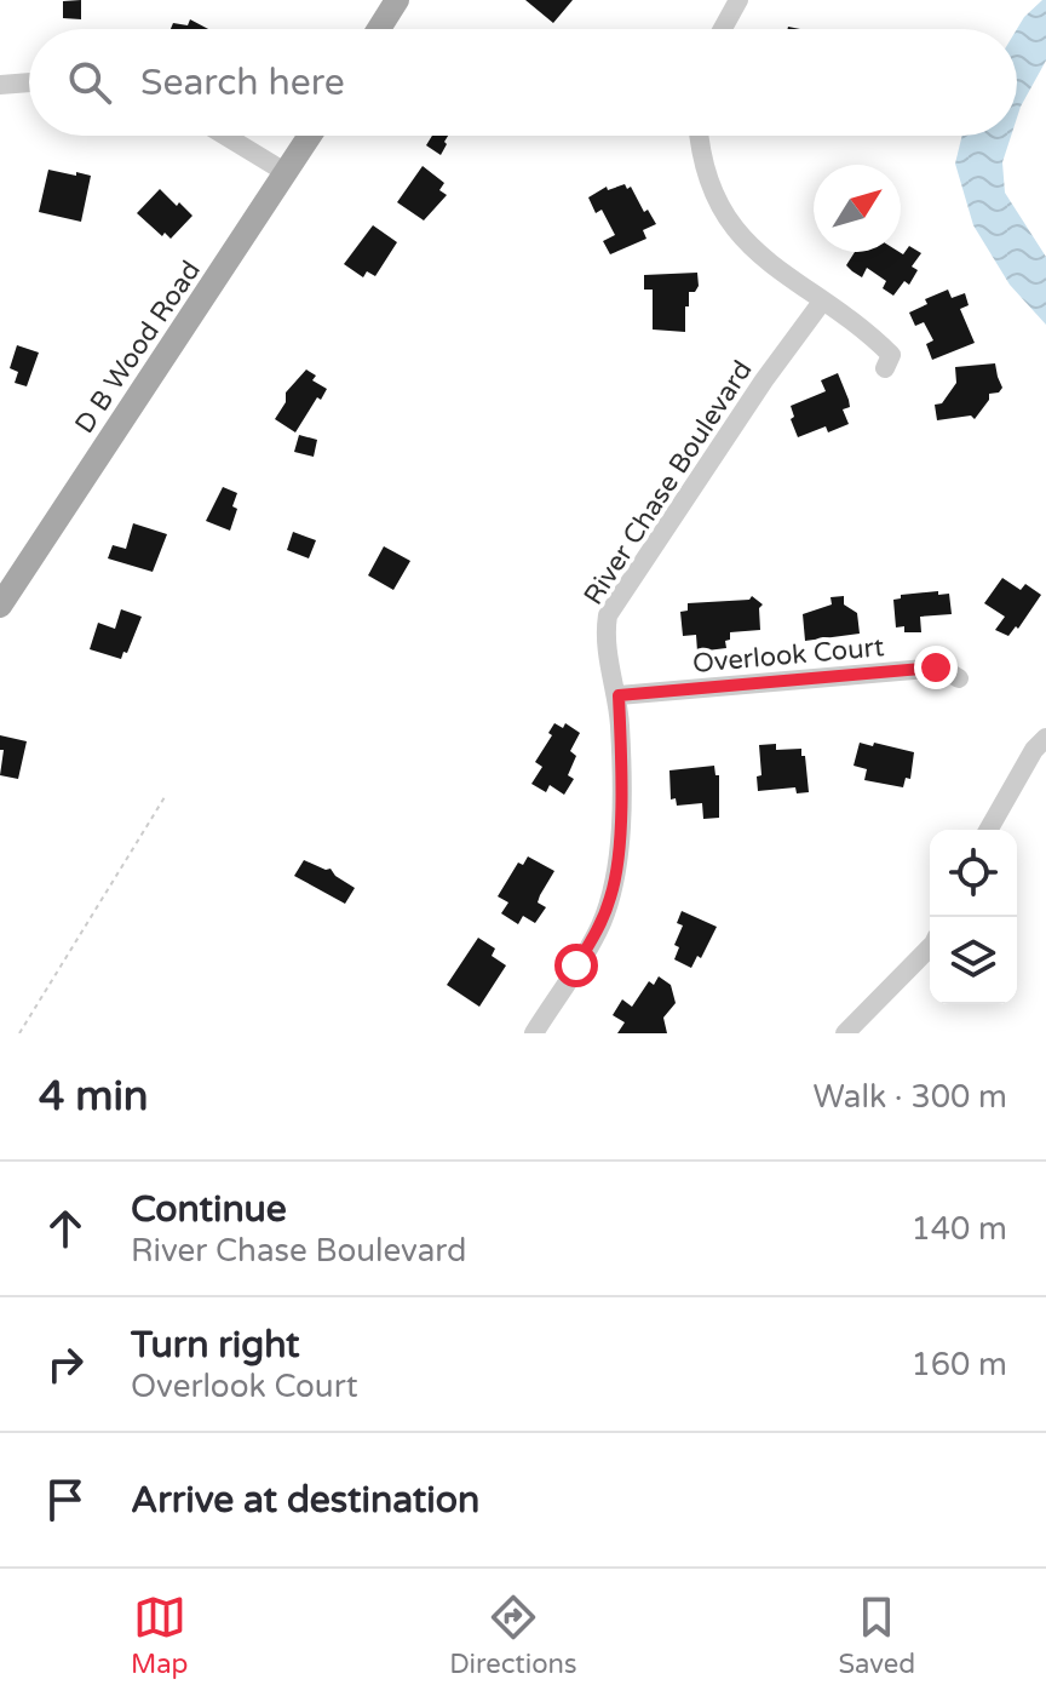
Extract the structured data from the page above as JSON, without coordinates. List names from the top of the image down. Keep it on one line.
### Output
{"streets":{"main road":["D B Wood Road"],"street":["River Chase Boulevard","Overlook Court"]},"crossings":[["River Chase Boulevard","Overlook Court"]],"north":"top right","page":{"search":"Search here","heading":["4 min","Walk · 300 m"],"list":[["Continue","River Chase Boulevard","140 m"],["Turn right","Overlook Court","160 m"],"Arrive at destination"],"nav":["Map","Directions","Saved"]}}
